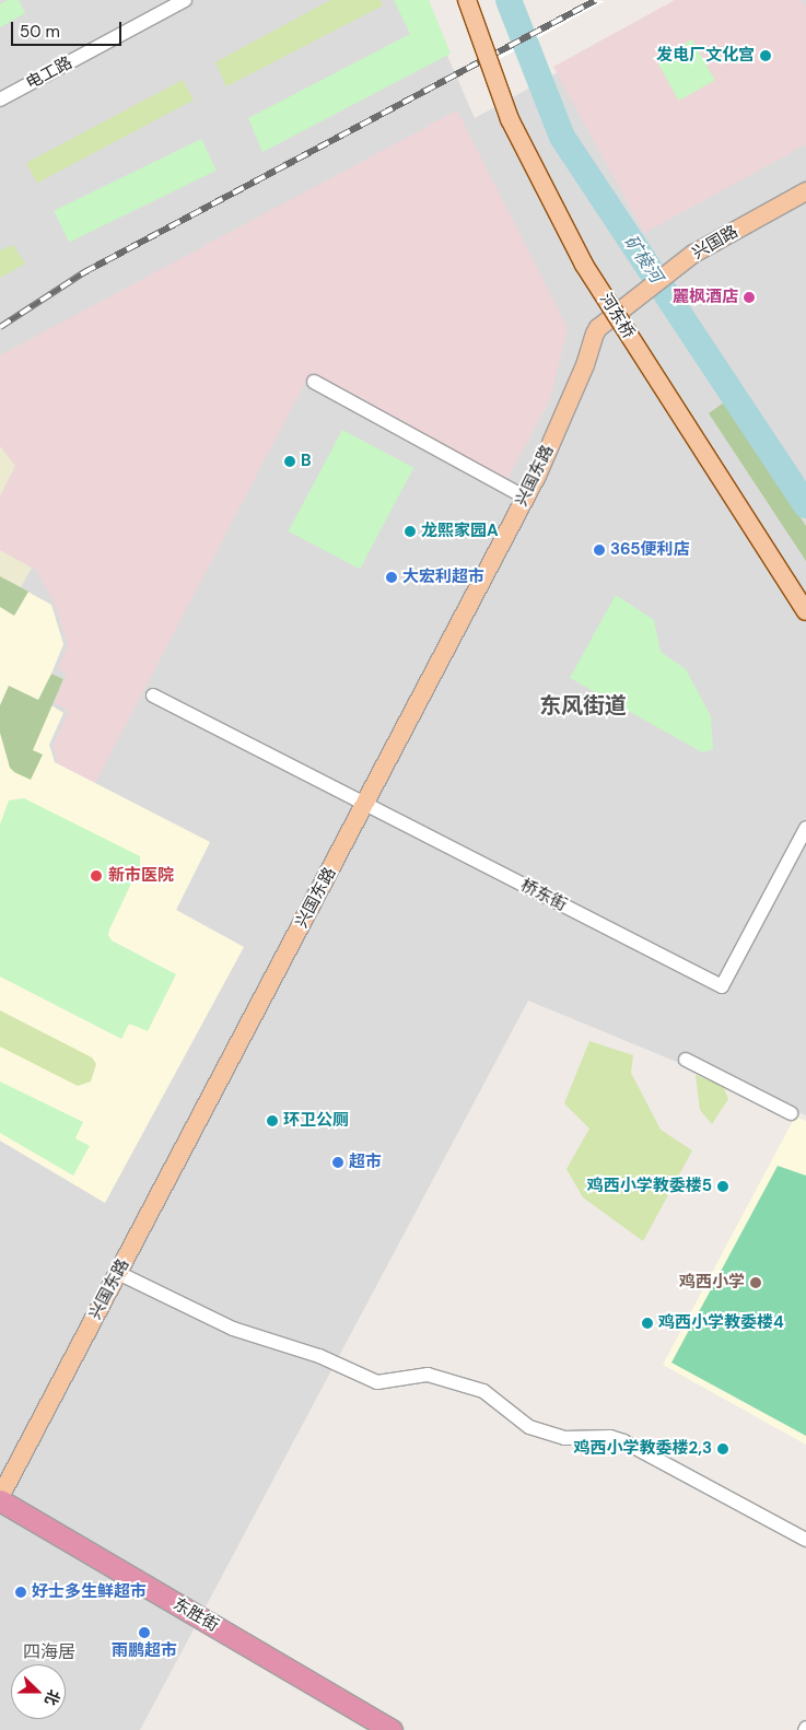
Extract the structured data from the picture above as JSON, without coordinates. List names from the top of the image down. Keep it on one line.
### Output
{"streets":{"highway":["东胜街"],"main road":["兴国路","河东桥","兴国东路"],"street":["电工路","桥东街"]},"crossings":[["兴国路","兴国东路"],["兴国东路","桥东街"],["兴国东路","东胜街"]],"districts":["东风街道","四海居"],"water":["矿棱河"],"places":["发电厂文化宫","麗枫酒店","B","龙熙家园A","365便利店","大宏利超市","新市医院","环卫公厕","超市","鸡西小学教委楼5","鸡西小学","鸡西小学教委楼4","鸡西小学教委楼2,3","好士多生鲜超市","雨鹏超市"],"scale_bar":"50 m","north":"right"}
